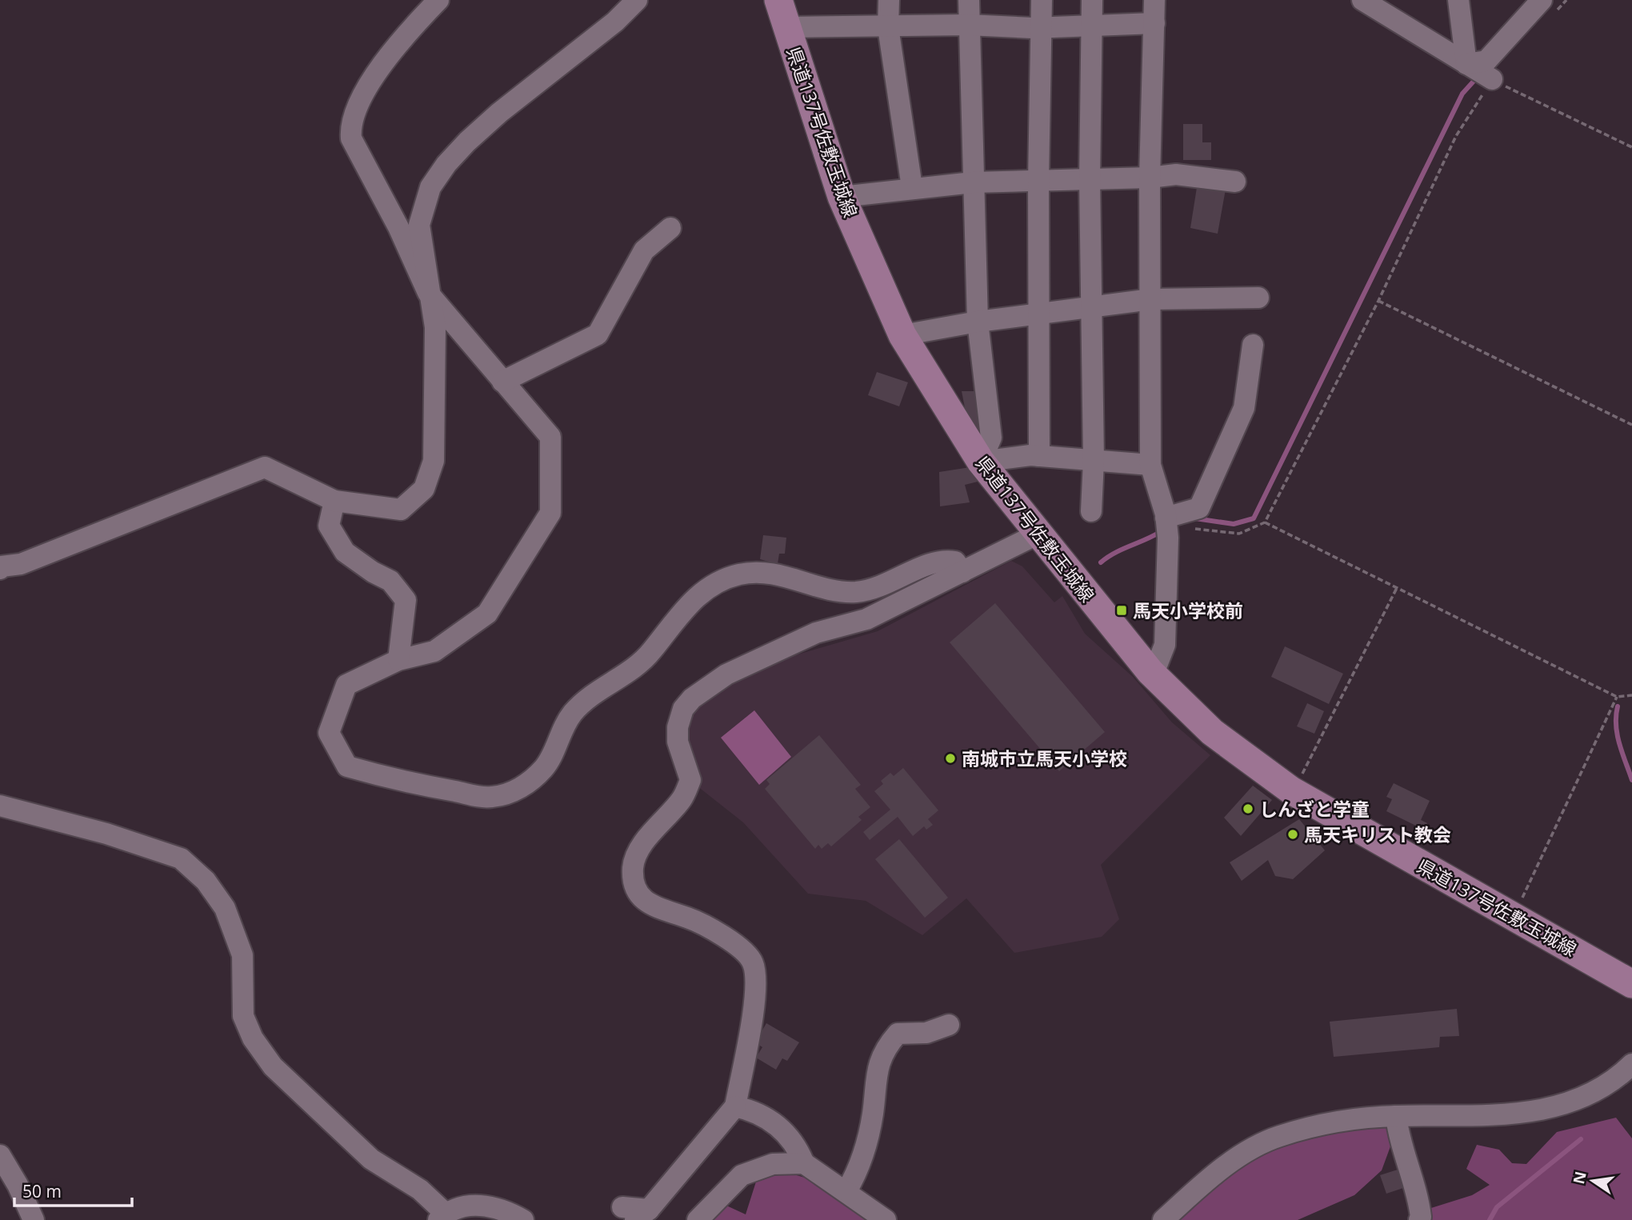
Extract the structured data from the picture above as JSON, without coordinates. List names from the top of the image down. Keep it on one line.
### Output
{"streets":{"main road":["県道137号佐敷玉城線"]},"places":{"transit":["馬天小学校前"],"other":["南城市立馬天小学校","しんざと学童","馬天キリスト教会"]},"scale_bar":"50 m","north":"left"}
